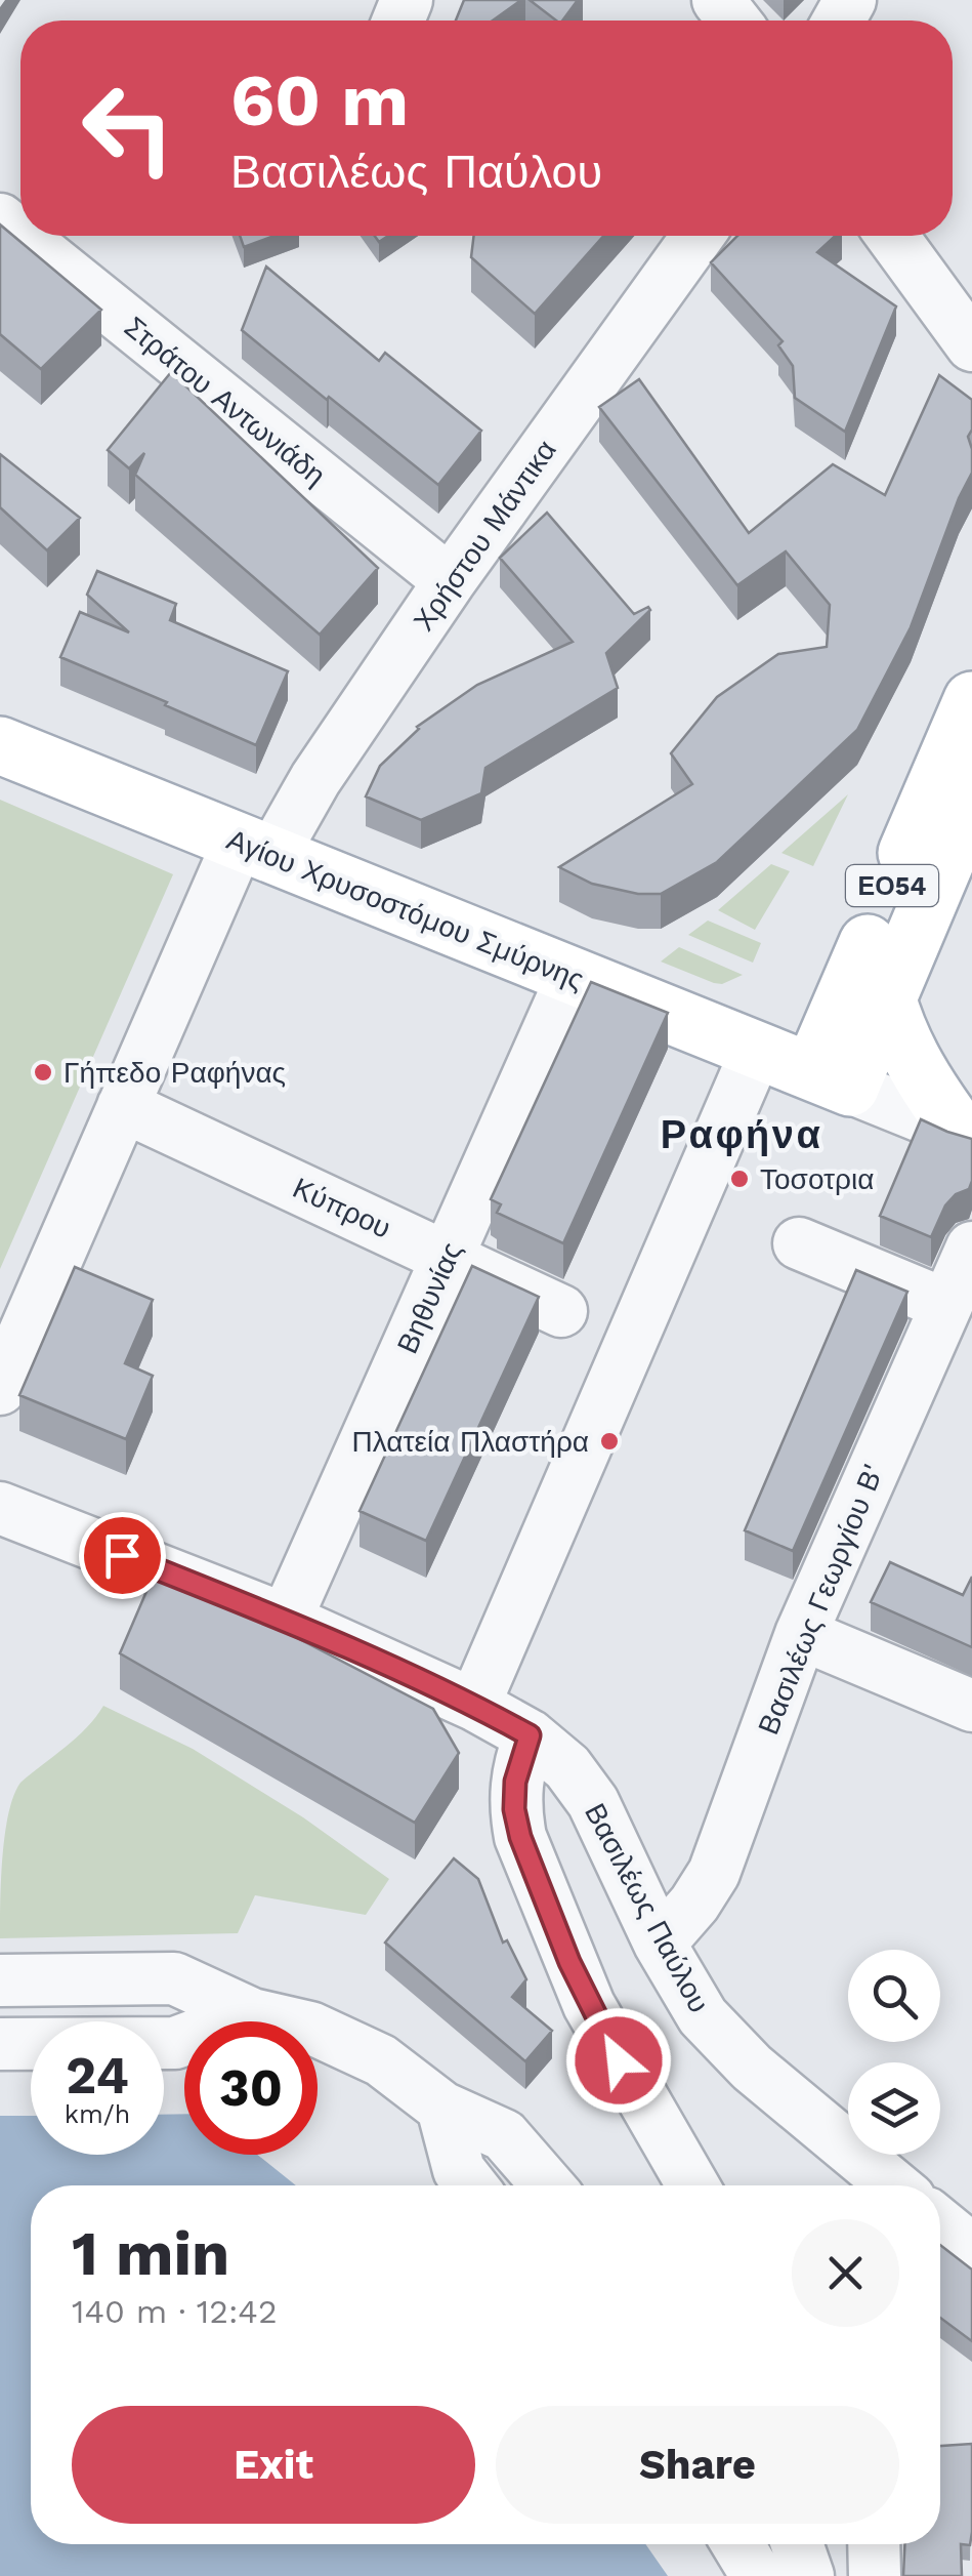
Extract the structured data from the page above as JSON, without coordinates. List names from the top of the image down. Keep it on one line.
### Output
{"streets":{"main road":["ΕΟ54","Αγίου Χρυσοστόμου Σμύρνης"],"street":["Στράτου Αντωνιάδη","Χρήστου Μάντικα","Κύπρου","Βηθυνίας","Βασιλέως Γεωργίου Β'","Βασιλέως Παύλου"]},"crossings":[["Στράτου Αντωνιάδη","Χρήστου Μάντικα"],["Χρήστου Μάντικα","Αγίου Χρυσοστόμου Σμύρνης"],["Χρήστου Μάντικα","Κύπρου"],["ΕΟ54","Αγίου Χρυσοστόμου Σμύρνης"],["Αγίου Χρυσοστόμου Σμύρνης","Βηθυνίας"],["Κύπρου","Βηθυνίας"],["Βηθυνίας","Βασιλέως Παύλου"],["Βασιλέως Γεωργίου Β'","Βασιλέως Παύλου"]],"districts":["Ραφήνα"],"places":["Γήπεδο Ραφήνας","Τοσοτρια","Πλατεία Πλαστήρα"],"page":{"turn":["60 m","Βασιλέως Παύλου"],"speed":"24 km/h","limit":"30","heading":["1 min","140 m · 12:42"],"buttons":["Exit","Share"]}}
